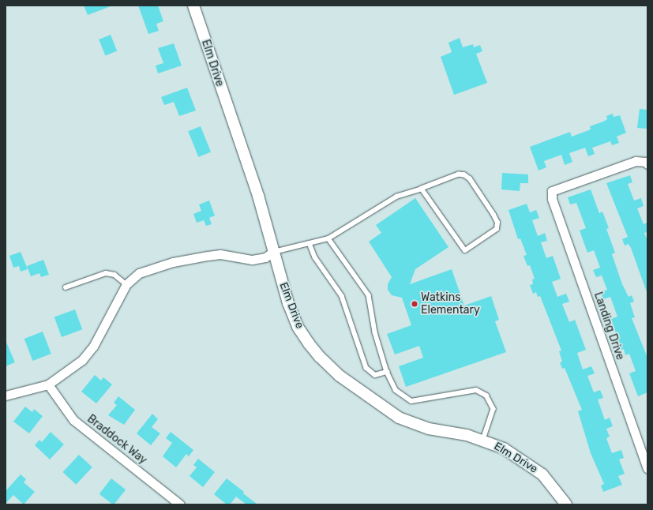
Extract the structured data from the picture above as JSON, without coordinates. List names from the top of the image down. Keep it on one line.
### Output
{"streets":{"street":["Elm Drive","Landing Drive","Braddock Way"]},"places":["Watkins Elementary"]}
